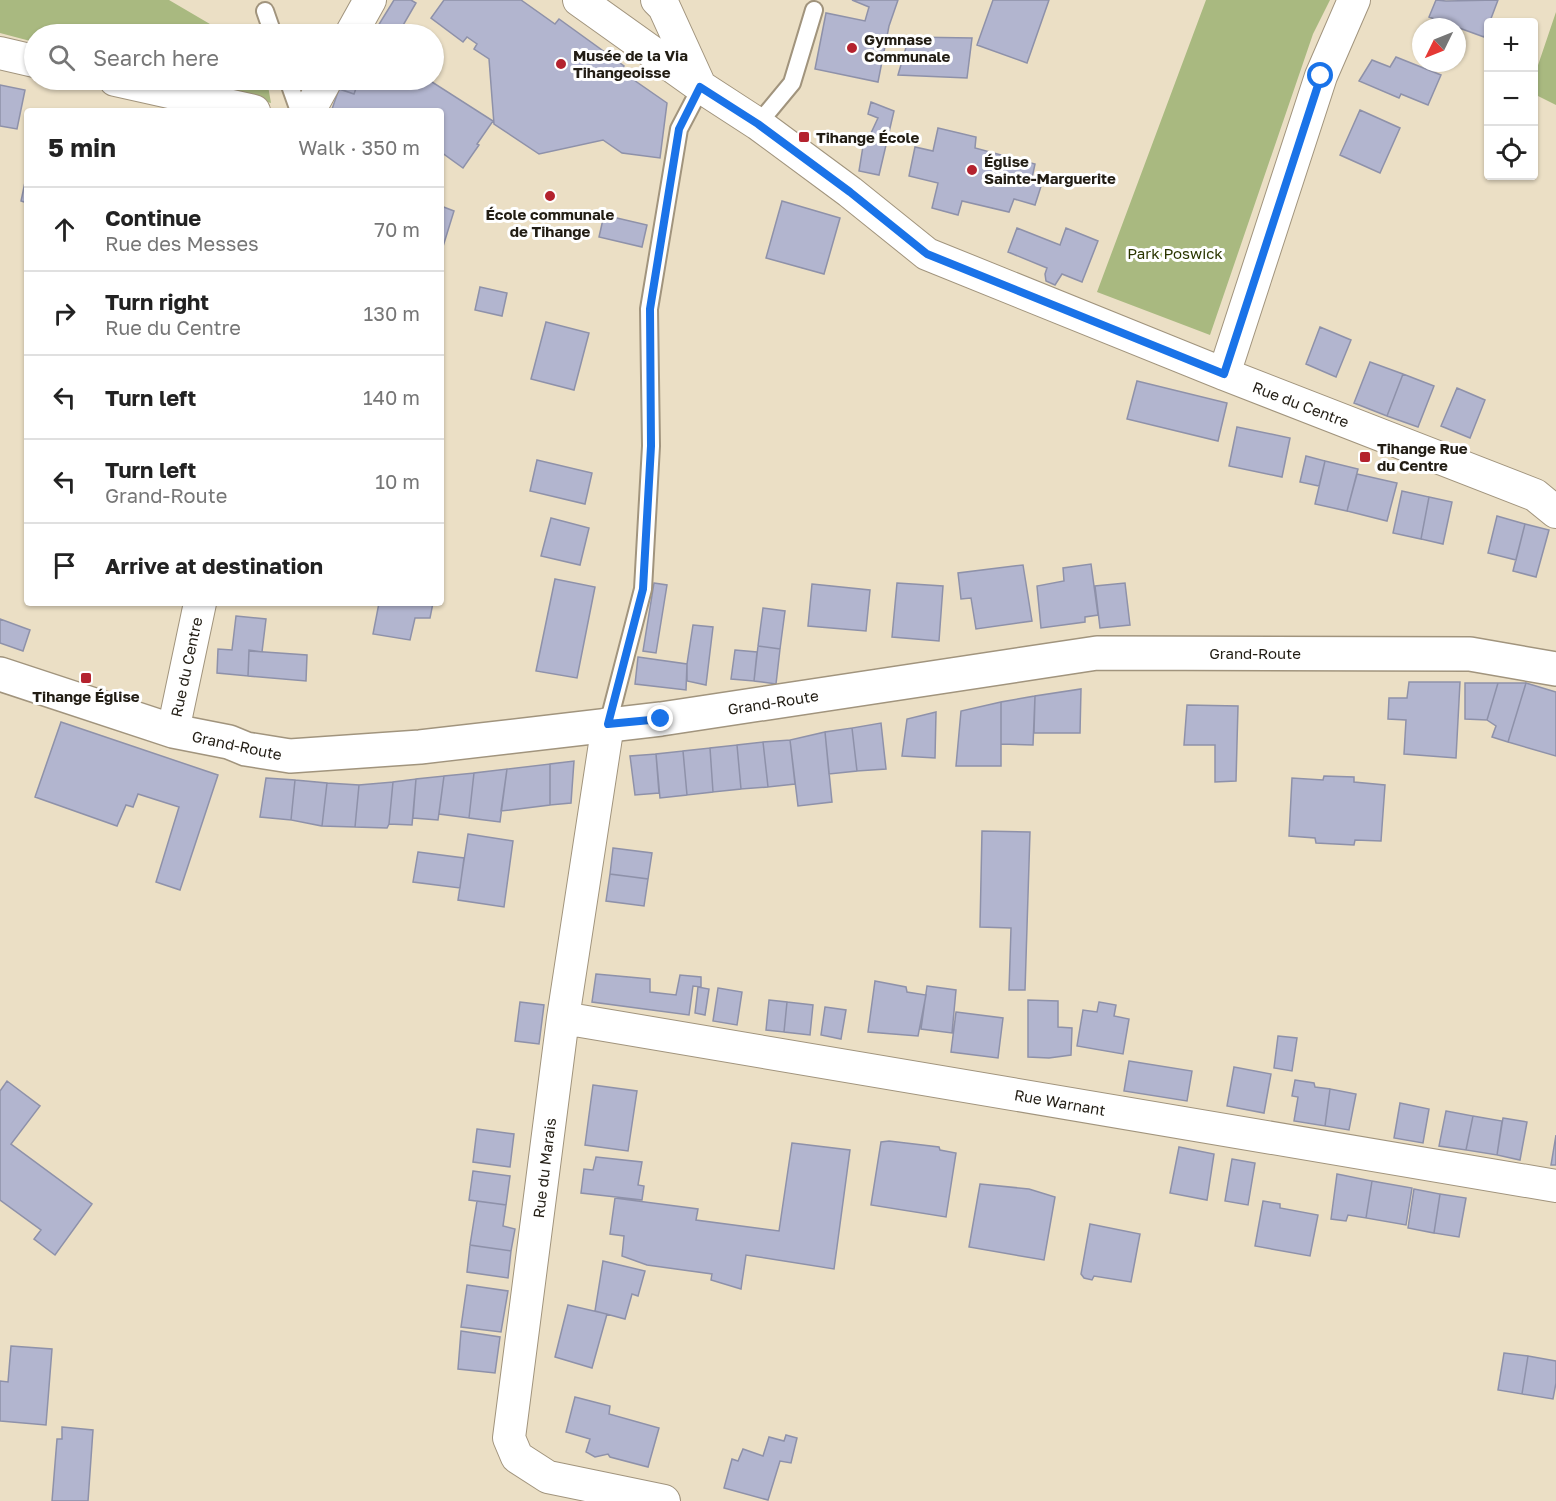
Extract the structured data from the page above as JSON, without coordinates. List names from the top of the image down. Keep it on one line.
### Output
{"streets":{"street":["Rue du Centre","Grand-Route","Rue Warnant","Rue du Marais"]},"crossings":[["Rue du Centre","Grand-Route"],["Grand-Route","Rue du Marais"],["Rue Warnant","Rue du Marais"]],"parks":["Park Poswick"],"places":{"other":["Gymnase Communale","Musée de la Via Tihangeoisse","Église Sainte-Marguerite","École communale de Tihange"],"transit":["Tihange École","Tihange Rue du Centre","Tihange Église"]},"north":"bottom left","page":{"map_buttons":["+","−"],"search":"Search here","heading":["5 min","Walk · 350 m"],"list":[["Continue","Rue des Messes","70 m"],["Turn right","Rue du Centre","130 m"],["Turn left","140 m"],["Turn left","Grand-Route","10 m"],"Arrive at destination"]}}
